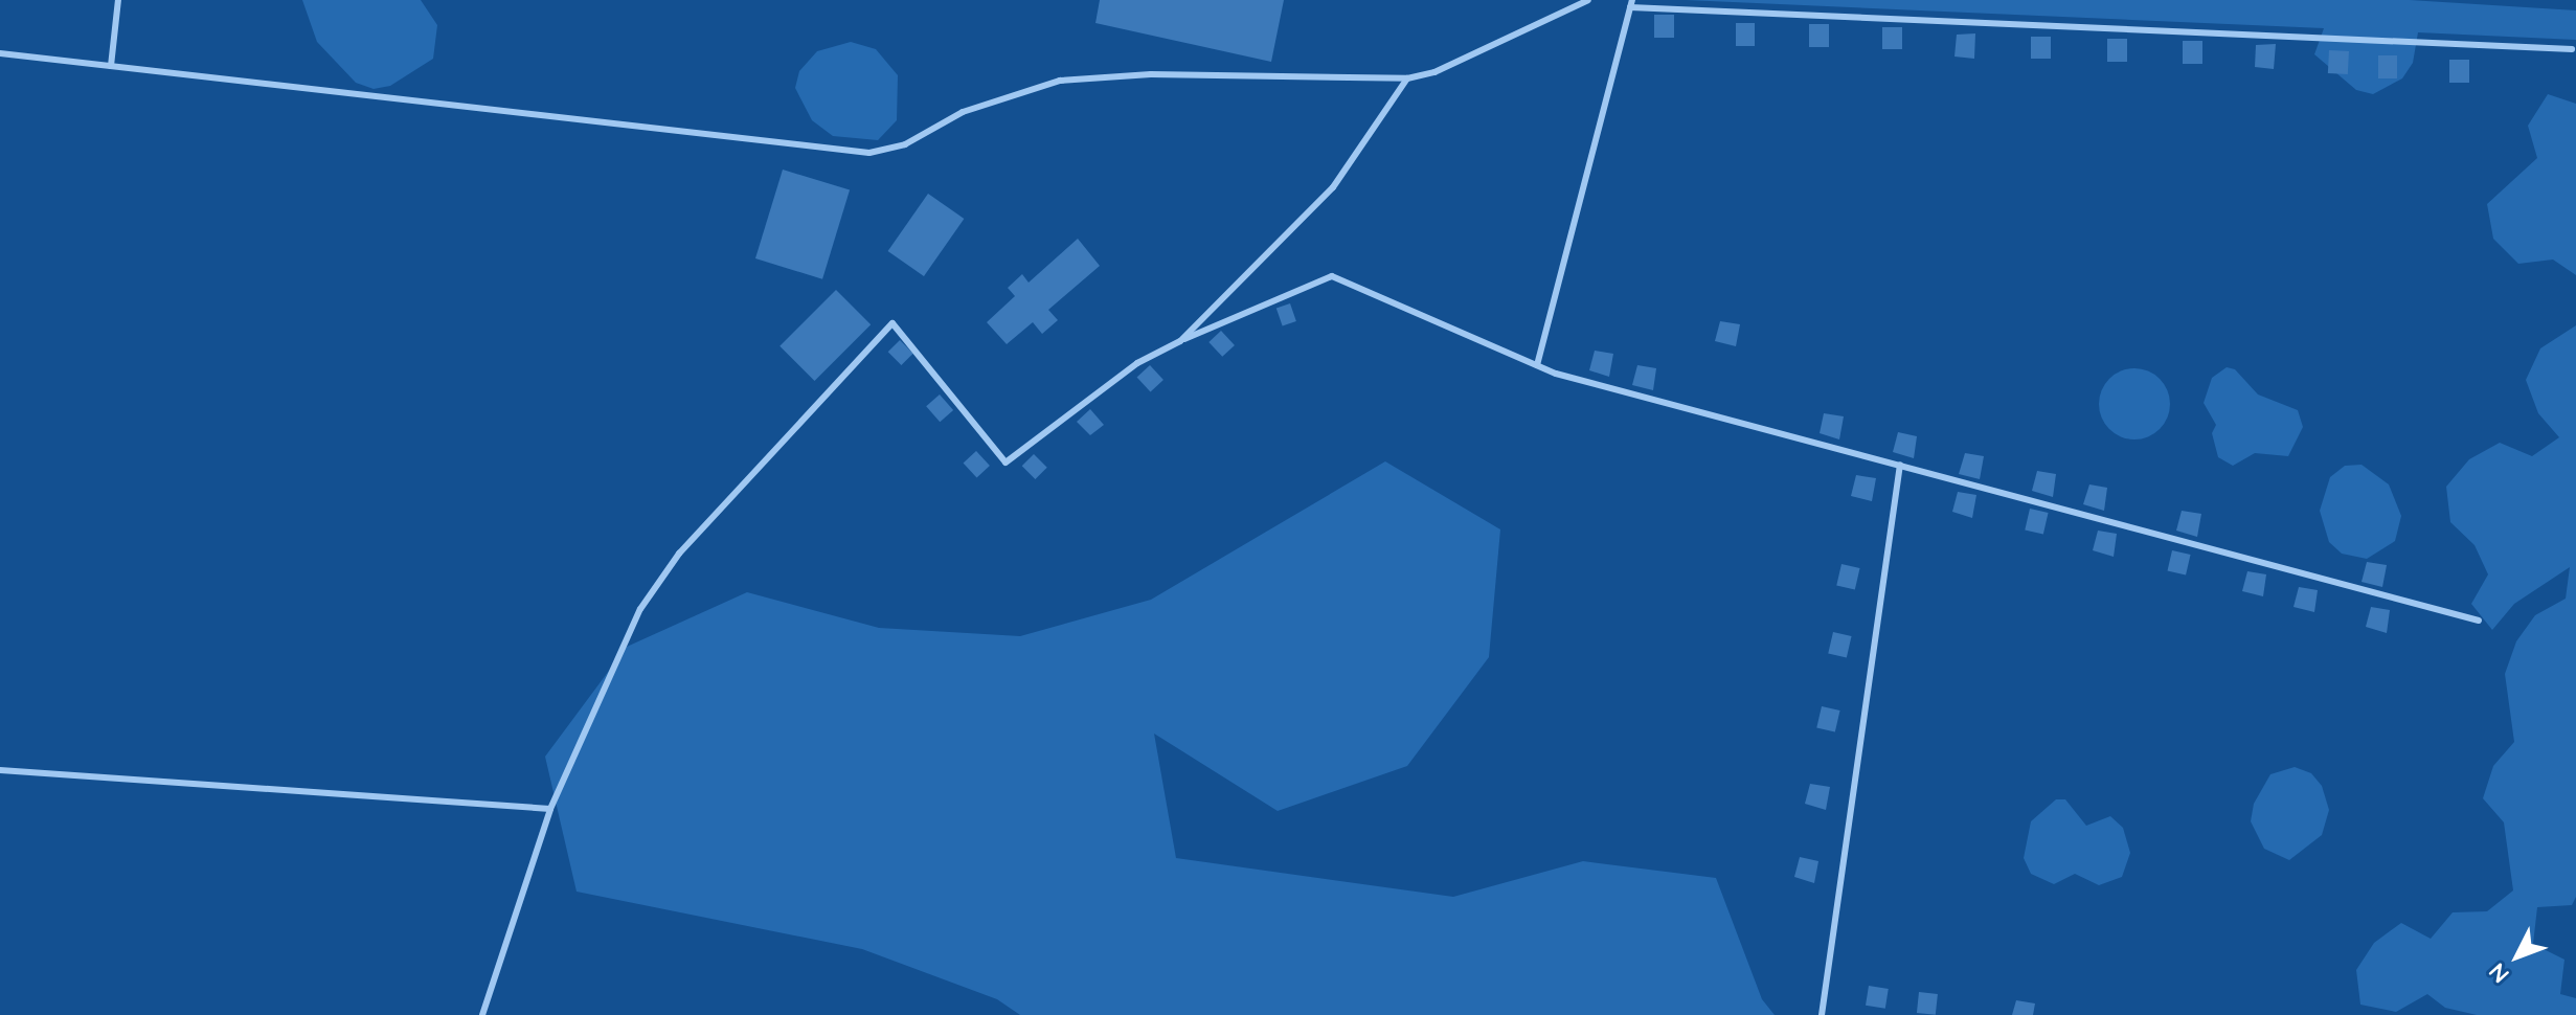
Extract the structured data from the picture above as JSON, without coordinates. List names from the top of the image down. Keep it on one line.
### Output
{"north":"bottom left"}
